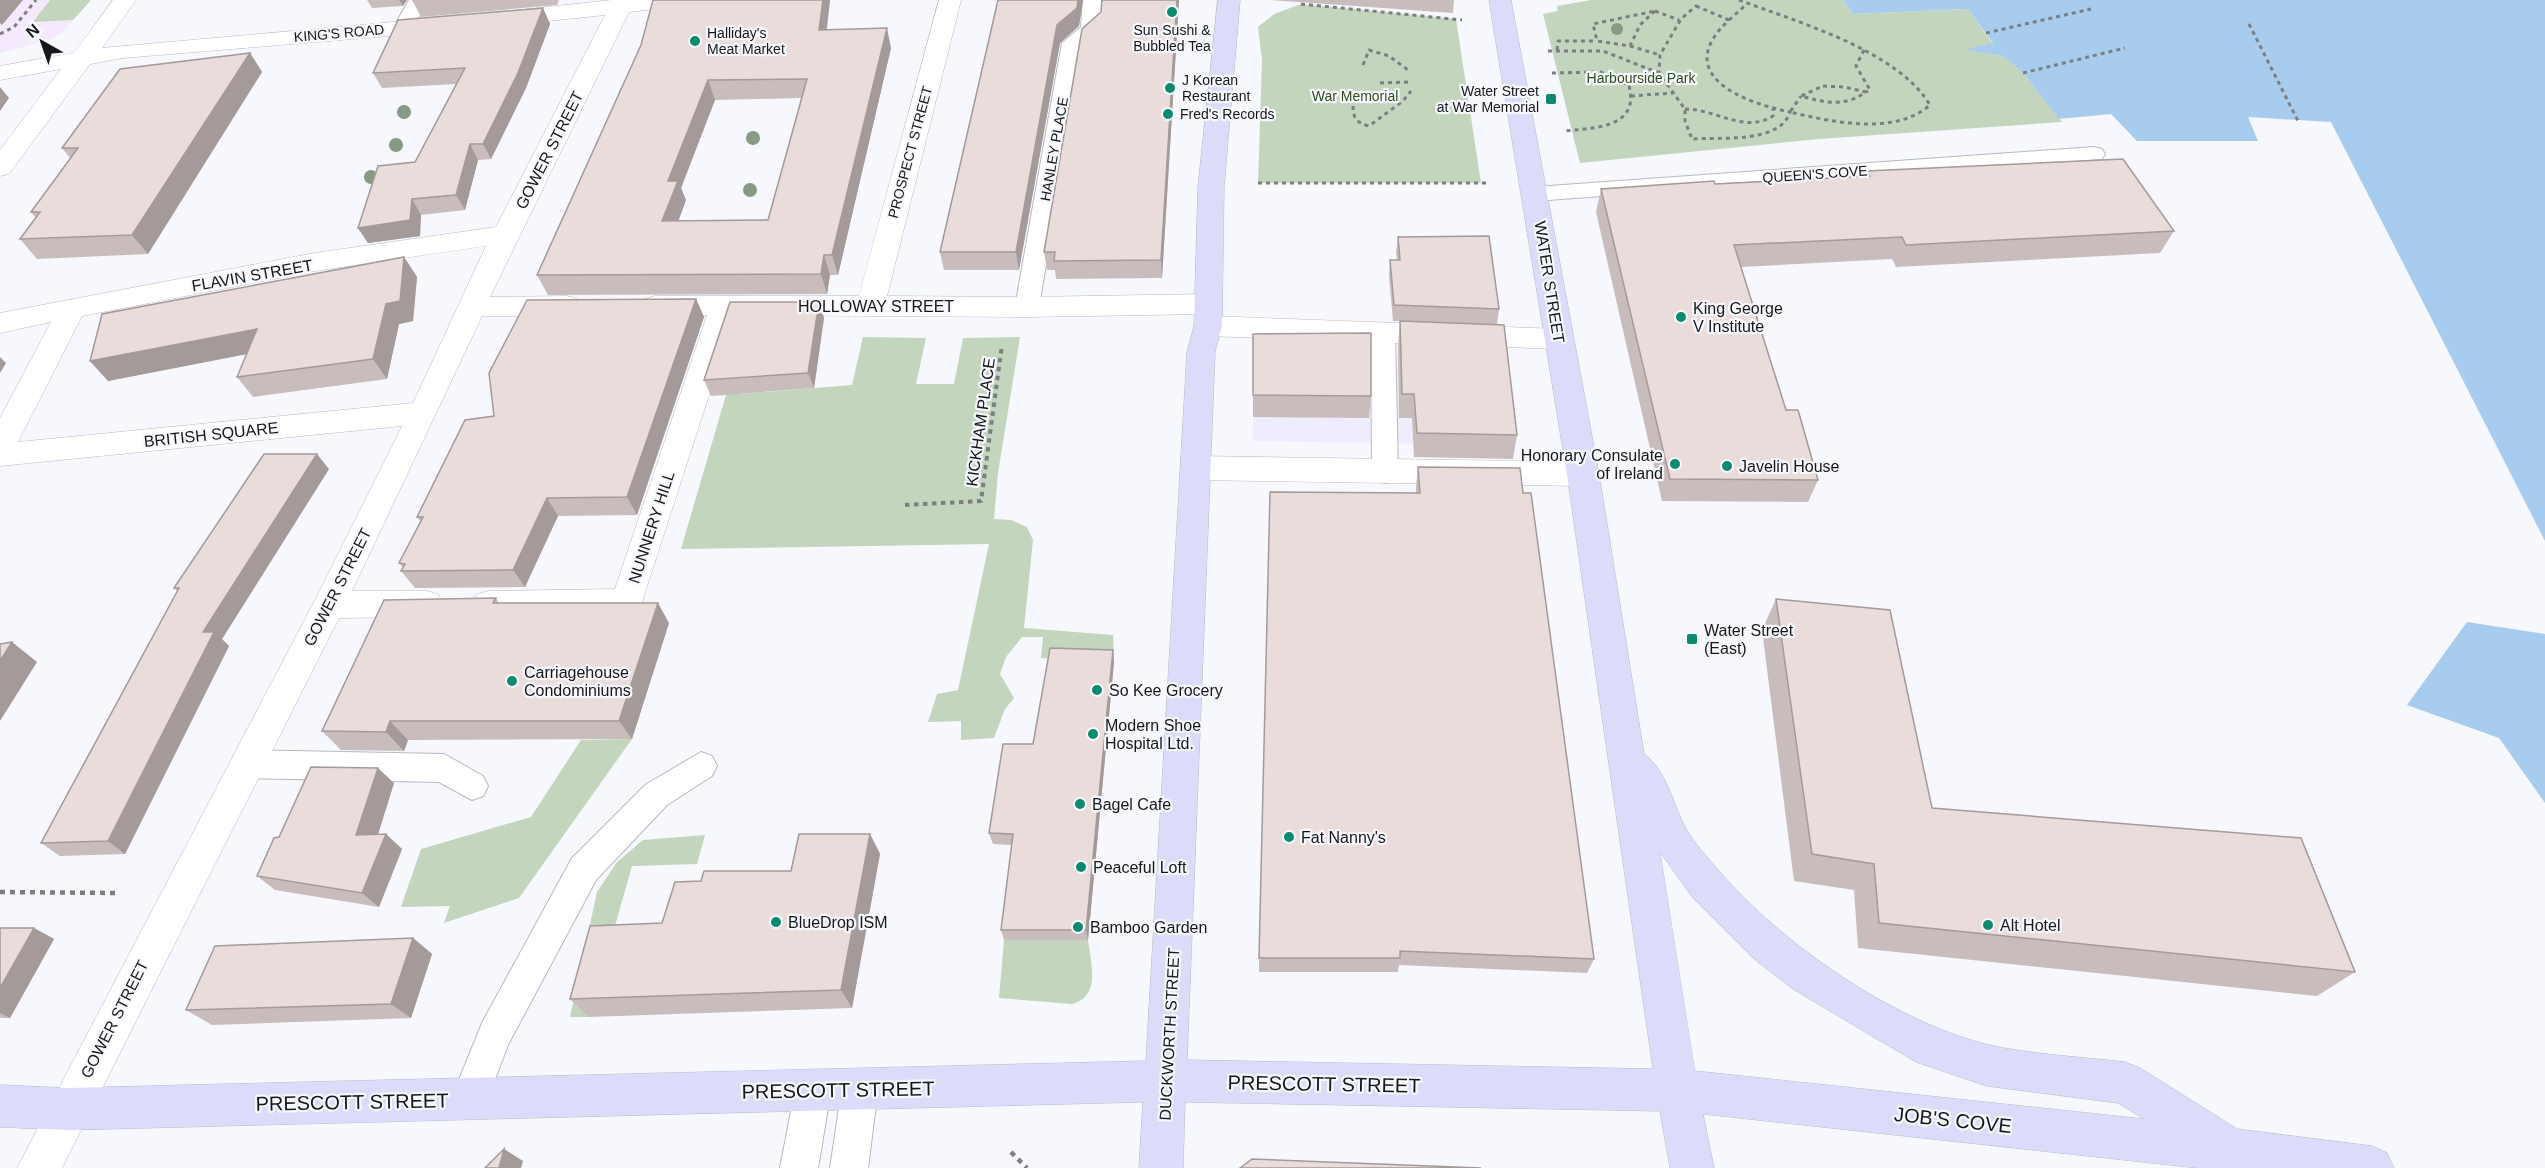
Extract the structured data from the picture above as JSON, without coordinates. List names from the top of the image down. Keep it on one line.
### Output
{"streets":{"street":["KING'S ROAD","GOWER STREET","PROSPECT STREET","FLAVIN STREET","WATER STREET","HOLLOWAY STREET","BRITISH SQUARE","NUNNERY HILL","DUCKWORTH STREET","PRESCOTT STREET","JOB'S COVE"],"lane":["HANLEY PLACE","QUEEN'S COVE"],"path":["KICKHAM PLACE"]},"crossings":[["KING'S ROAD","GOWER STREET"],["HANLEY PLACE","HOLLOWAY STREET"],["HANLEY PLACE","KICKHAM PLACE"],["GOWER STREET","FLAVIN STREET"],["GOWER STREET","BRITISH SQUARE"],["GOWER STREET","NUNNERY HILL"],["GOWER STREET","PRESCOTT STREET"],["PROSPECT STREET","HOLLOWAY STREET"],["QUEEN'S COVE","WATER STREET"],["WATER STREET","HOLLOWAY STREET"],["WATER STREET","PRESCOTT STREET"],["WATER STREET","JOB'S COVE"],["HOLLOWAY STREET","KICKHAM PLACE"],["HOLLOWAY STREET","NUNNERY HILL"],["HOLLOWAY STREET","DUCKWORTH STREET"],["DUCKWORTH STREET","PRESCOTT STREET"],["PRESCOTT STREET","JOB'S COVE"]],"parks":["Harbourside Park","War Memorial"],"places":{"other":["Sun Sushi & Bubbled Tea","Halliday's Meat Market","J Korean Restaurant","Fred's Records","King George V Institute","Honorary Consulate of Ireland","Javelin House","Carriagehouse Condominiums","So Kee Grocery","Modern Shoe Hospital Ltd.","Bagel Cafe","Fat Nanny's","Peaceful Loft","BlueDrop ISM","Alt Hotel","Bamboo Garden"],"transit":["Water Street at War Memorial","Water Street (East)"]},"north":"top left"}
